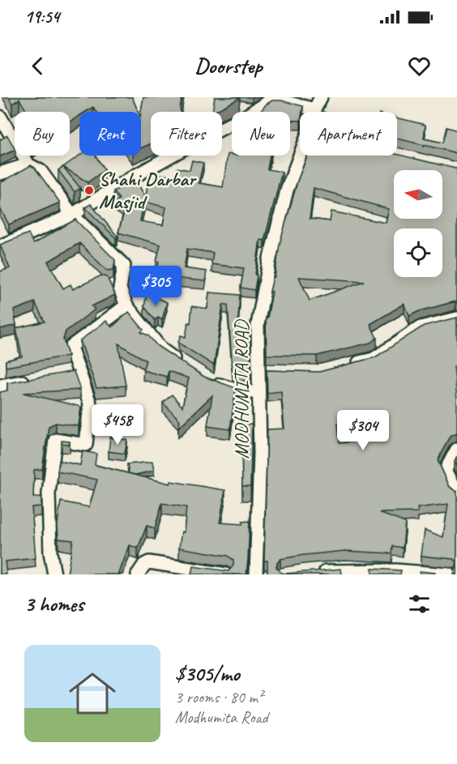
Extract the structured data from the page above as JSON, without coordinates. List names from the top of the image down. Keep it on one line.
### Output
{"streets":{"street":["MODHUMITA ROAD"]},"places":["Shahi Darbar Masjid"],"north":"left","page":{"status":"19:54","header":"Doorstep","chip":["Buy","Rent","Filters","New","Apartment"],"price":["$305","$458","$304"],"heading":"3 homes","list":[{"name":"$305/mo","note":"3 rooms · 80 m² · Modhumita Road"}]}}
